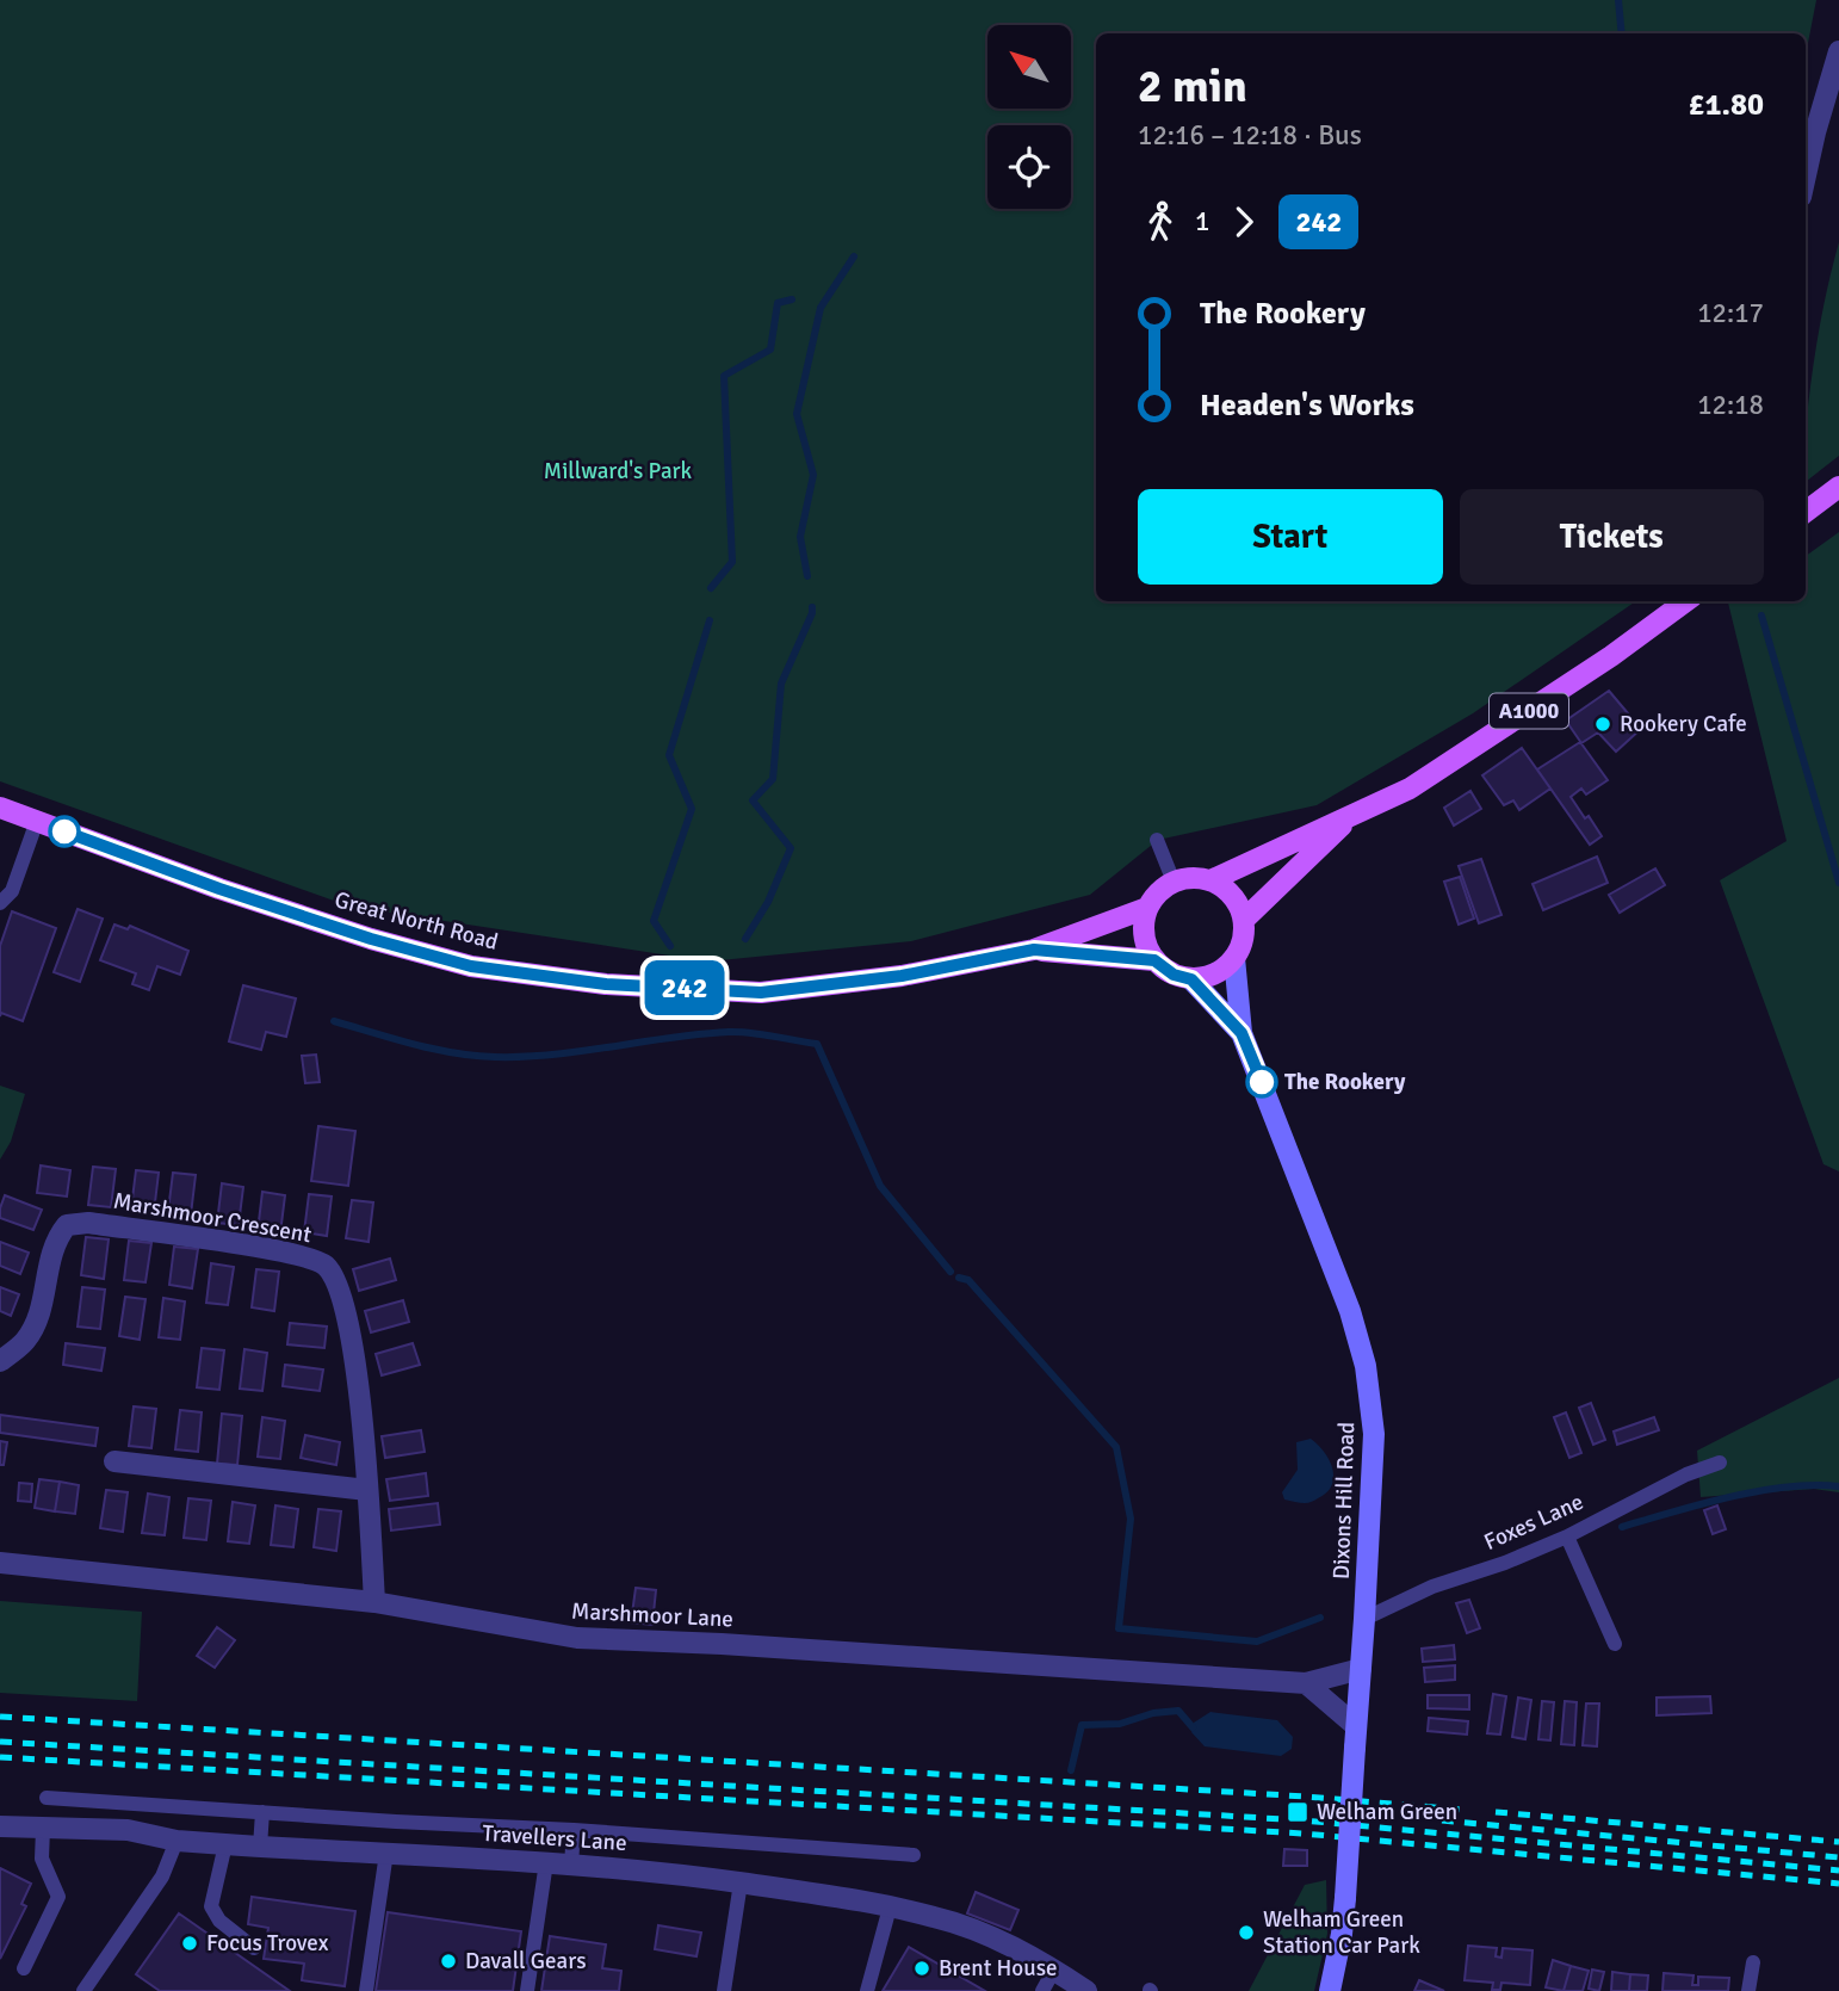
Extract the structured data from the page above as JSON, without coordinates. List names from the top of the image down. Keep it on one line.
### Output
{"streets":{"main road":["A1000","Great North Road"],"street":["Marshmoor Crescent","Dixons Hill Road","Marshmoor Lane","Travellers Lane"],"lane":["Foxes Lane"]},"crossings":[["A1000","Great North Road"],["A1000","Dixons Hill Road"],["Great North Road","Dixons Hill Road"],["Marshmoor Crescent","Marshmoor Lane"],["Dixons Hill Road","Foxes Lane"],["Dixons Hill Road","Marshmoor Lane"]],"parks":["Millward's Park"],"places":{"other":["Rookery Cafe","The Rookery","Welham Green Station Car Park","Focus Trovex","Davall Gears","Brent House"],"transit":["Welham Green"]},"lines":["bus line 242"],"north":"top left","page":{"on_map":"242","heading":["2 min","12:16 – 12:18 · Bus","£1.80"],"legs":["1","242"],"list":[{"name":"The Rookery","value":"12:17"},{"name":"Headen's Works","value":"12:18"}],"buttons":["Start","Tickets"]}}
